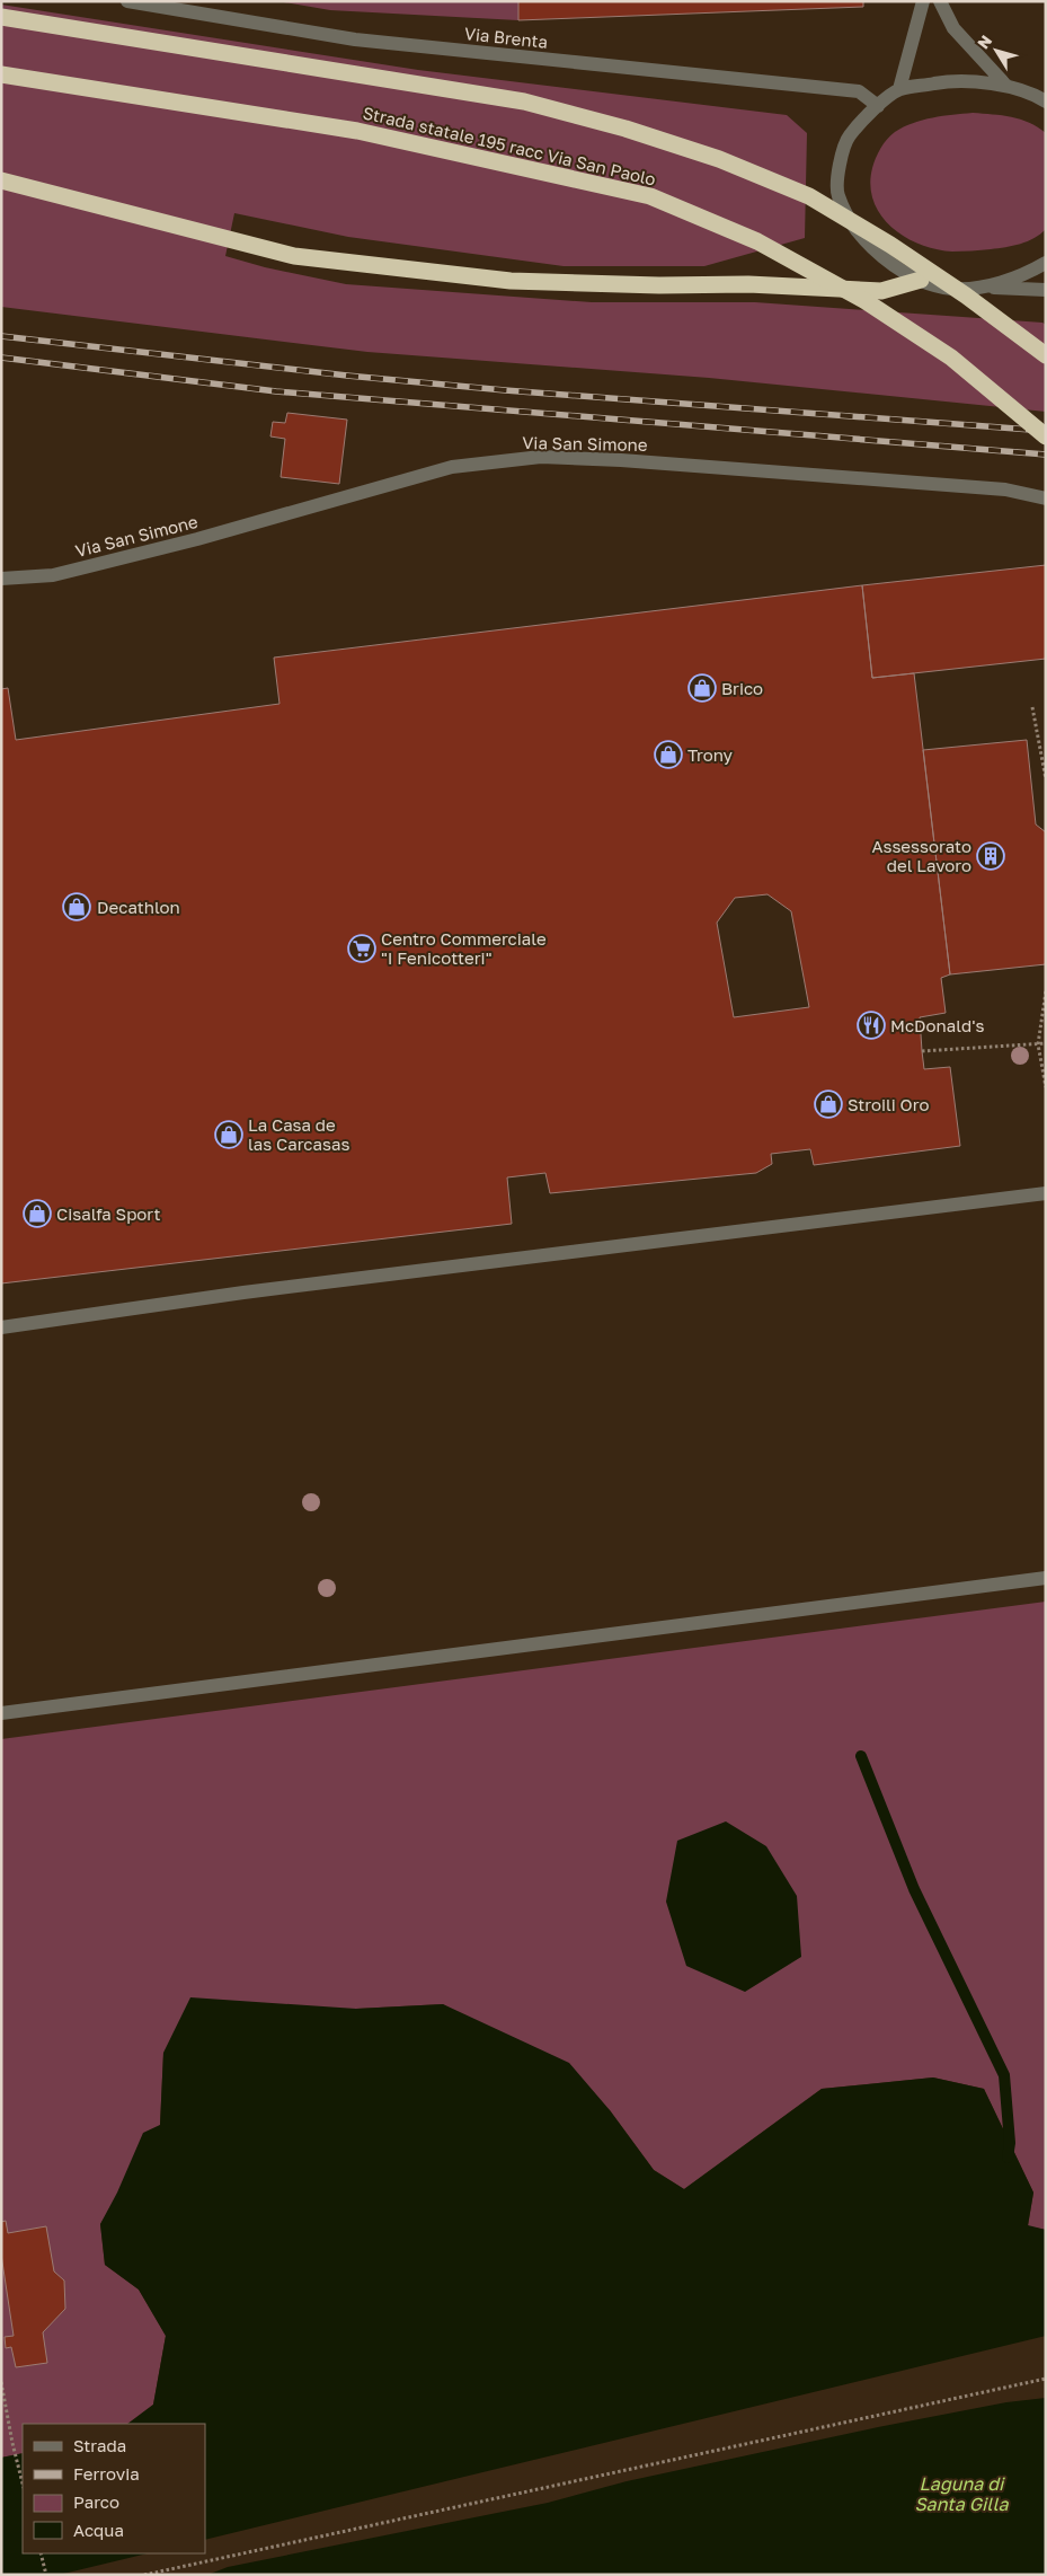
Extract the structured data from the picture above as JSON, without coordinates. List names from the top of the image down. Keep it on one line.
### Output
{"streets":{"highway":["Strada statale 195 racc Via San Paolo"],"street":["Via Brenta","Via San Simone"]},"water":["Laguna di Santa Gilla"],"places":{"shop":["Brico","Trony","Decathlon","Stroili Oro","La Casa de las Carcasas","Cisalfa Sport"],"building":["Assessorato del Lavoro"],"supermarket":["Centro Commerciale \"I Fenicotteri\""],"restaurant":["McDonald's"]},"legend":["Strada","Ferrovia","Parco","Acqua"],"north":"top left"}
